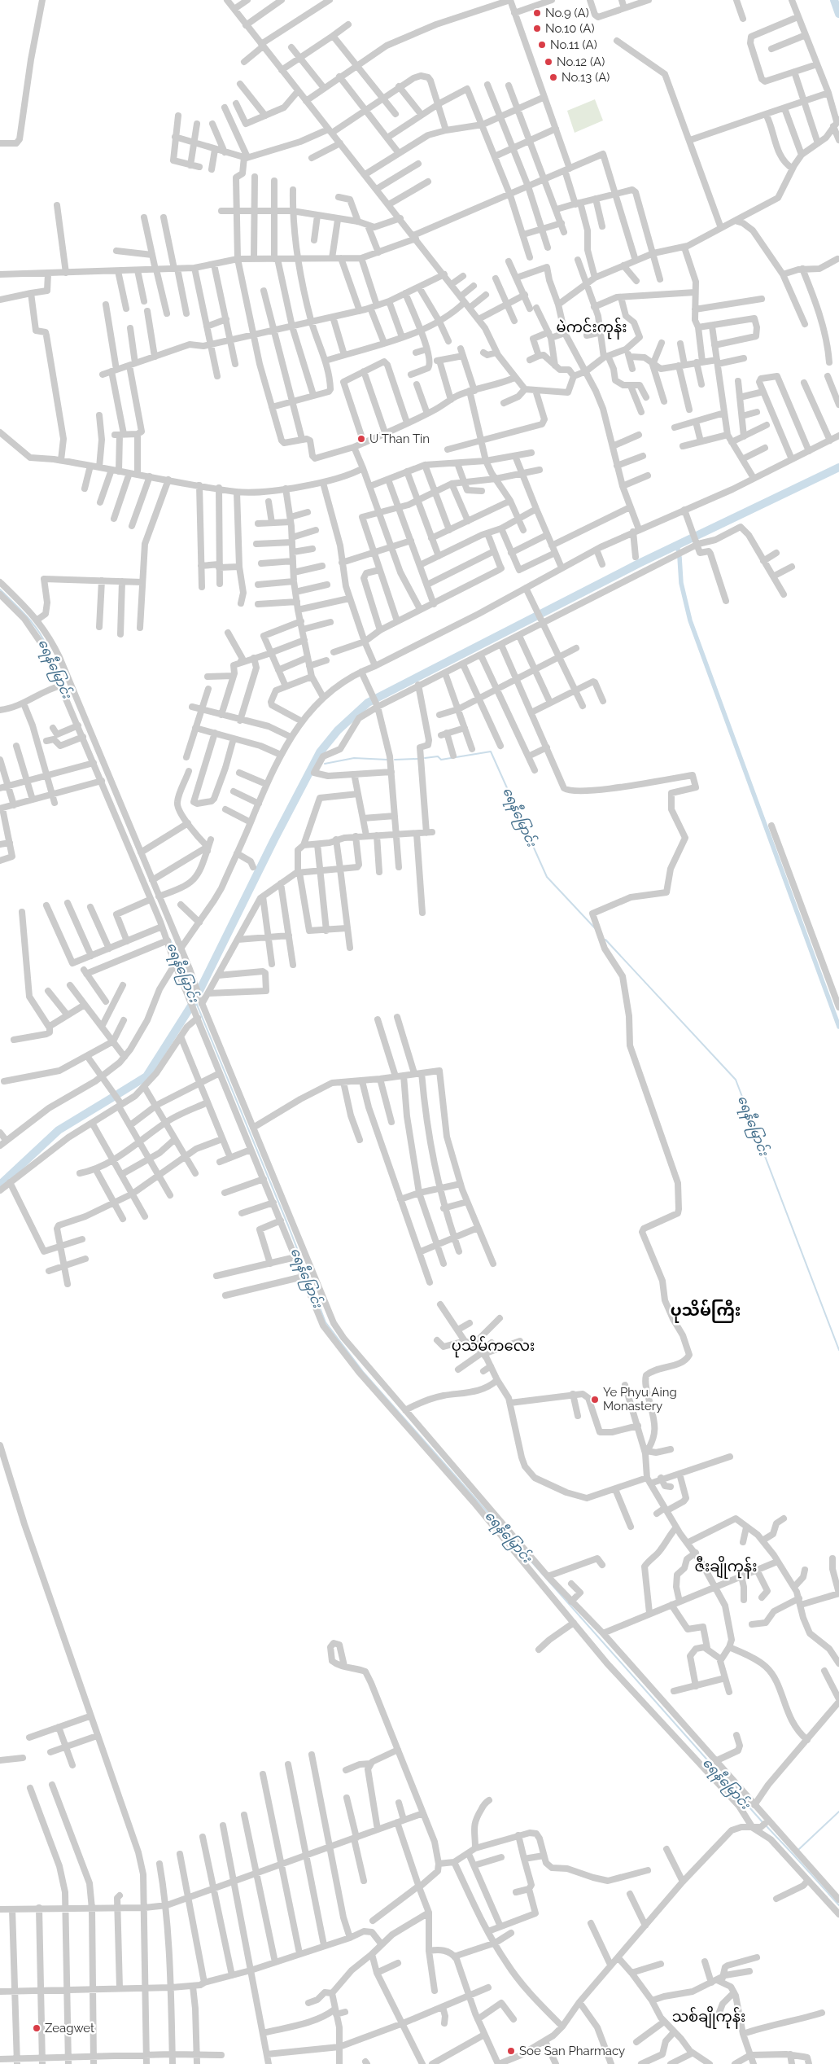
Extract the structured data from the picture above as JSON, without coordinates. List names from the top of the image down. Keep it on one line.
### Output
{"districts":["မဲကင်းကုန်း","ပုသိမ်ကြီး","ပုသိမ်ကလေး","ဇီးချိုကုန်း","သစ်ချိုကုန်း"],"water":["ရေနီမြောင်း"],"places":["No.9 (A)","No.10 (A)","No.11 (A)","No.12 (A)","No.13 (A)","U Than Tin","Ye Phyu Aing Monastery","Zeagwet","Soe San Pharmacy"]}
